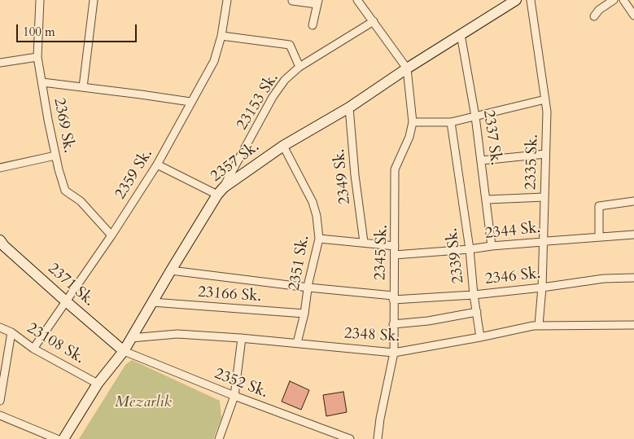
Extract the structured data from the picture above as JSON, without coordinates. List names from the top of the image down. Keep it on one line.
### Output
{"streets":{"street":["23153 Sk.","2369 Sk.","2337 Sk.","2357 Sk.","2335 Sk.","2359 Sk.","2349 Sk.","2344 Sk.","2345 Sk.","2339 Sk.","2351 Sk.","2346 Sk.","2371 Sk.","23166 Sk.","2348 Sk.","23108 Sk.","2352 Sk."]},"crossings":[["23153 Sk.","2357 Sk."],["2369 Sk.","2359 Sk."],["2337 Sk.","2357 Sk."],["2337 Sk.","2344 Sk."],["2357 Sk.","2349 Sk."],["2357 Sk.","2345 Sk."],["2357 Sk.","2351 Sk."],["2357 Sk.","2346 Sk."],["2357 Sk.","2371 Sk."],["2357 Sk.","23166 Sk."],["2357 Sk.","2348 Sk."],["2357 Sk.","23108 Sk."],["2357 Sk.","2352 Sk."],["2335 Sk.","2344 Sk."],["2335 Sk.","2346 Sk."],["2335 Sk.","2348 Sk."],["2359 Sk.","2371 Sk."],["2359 Sk.","23108 Sk."],["2344 Sk.","2345 Sk."],["2344 Sk.","2339 Sk."],["2345 Sk.","2346 Sk."],["2345 Sk.","2348 Sk."],["2339 Sk.","2346 Sk."],["2339 Sk.","2348 Sk."],["2351 Sk.","2346 Sk."],["2351 Sk.","23166 Sk."],["2351 Sk.","2348 Sk."],["2371 Sk.","2352 Sk."]],"parks":["Mezarlık"],"scale_bar":"100 m"}
